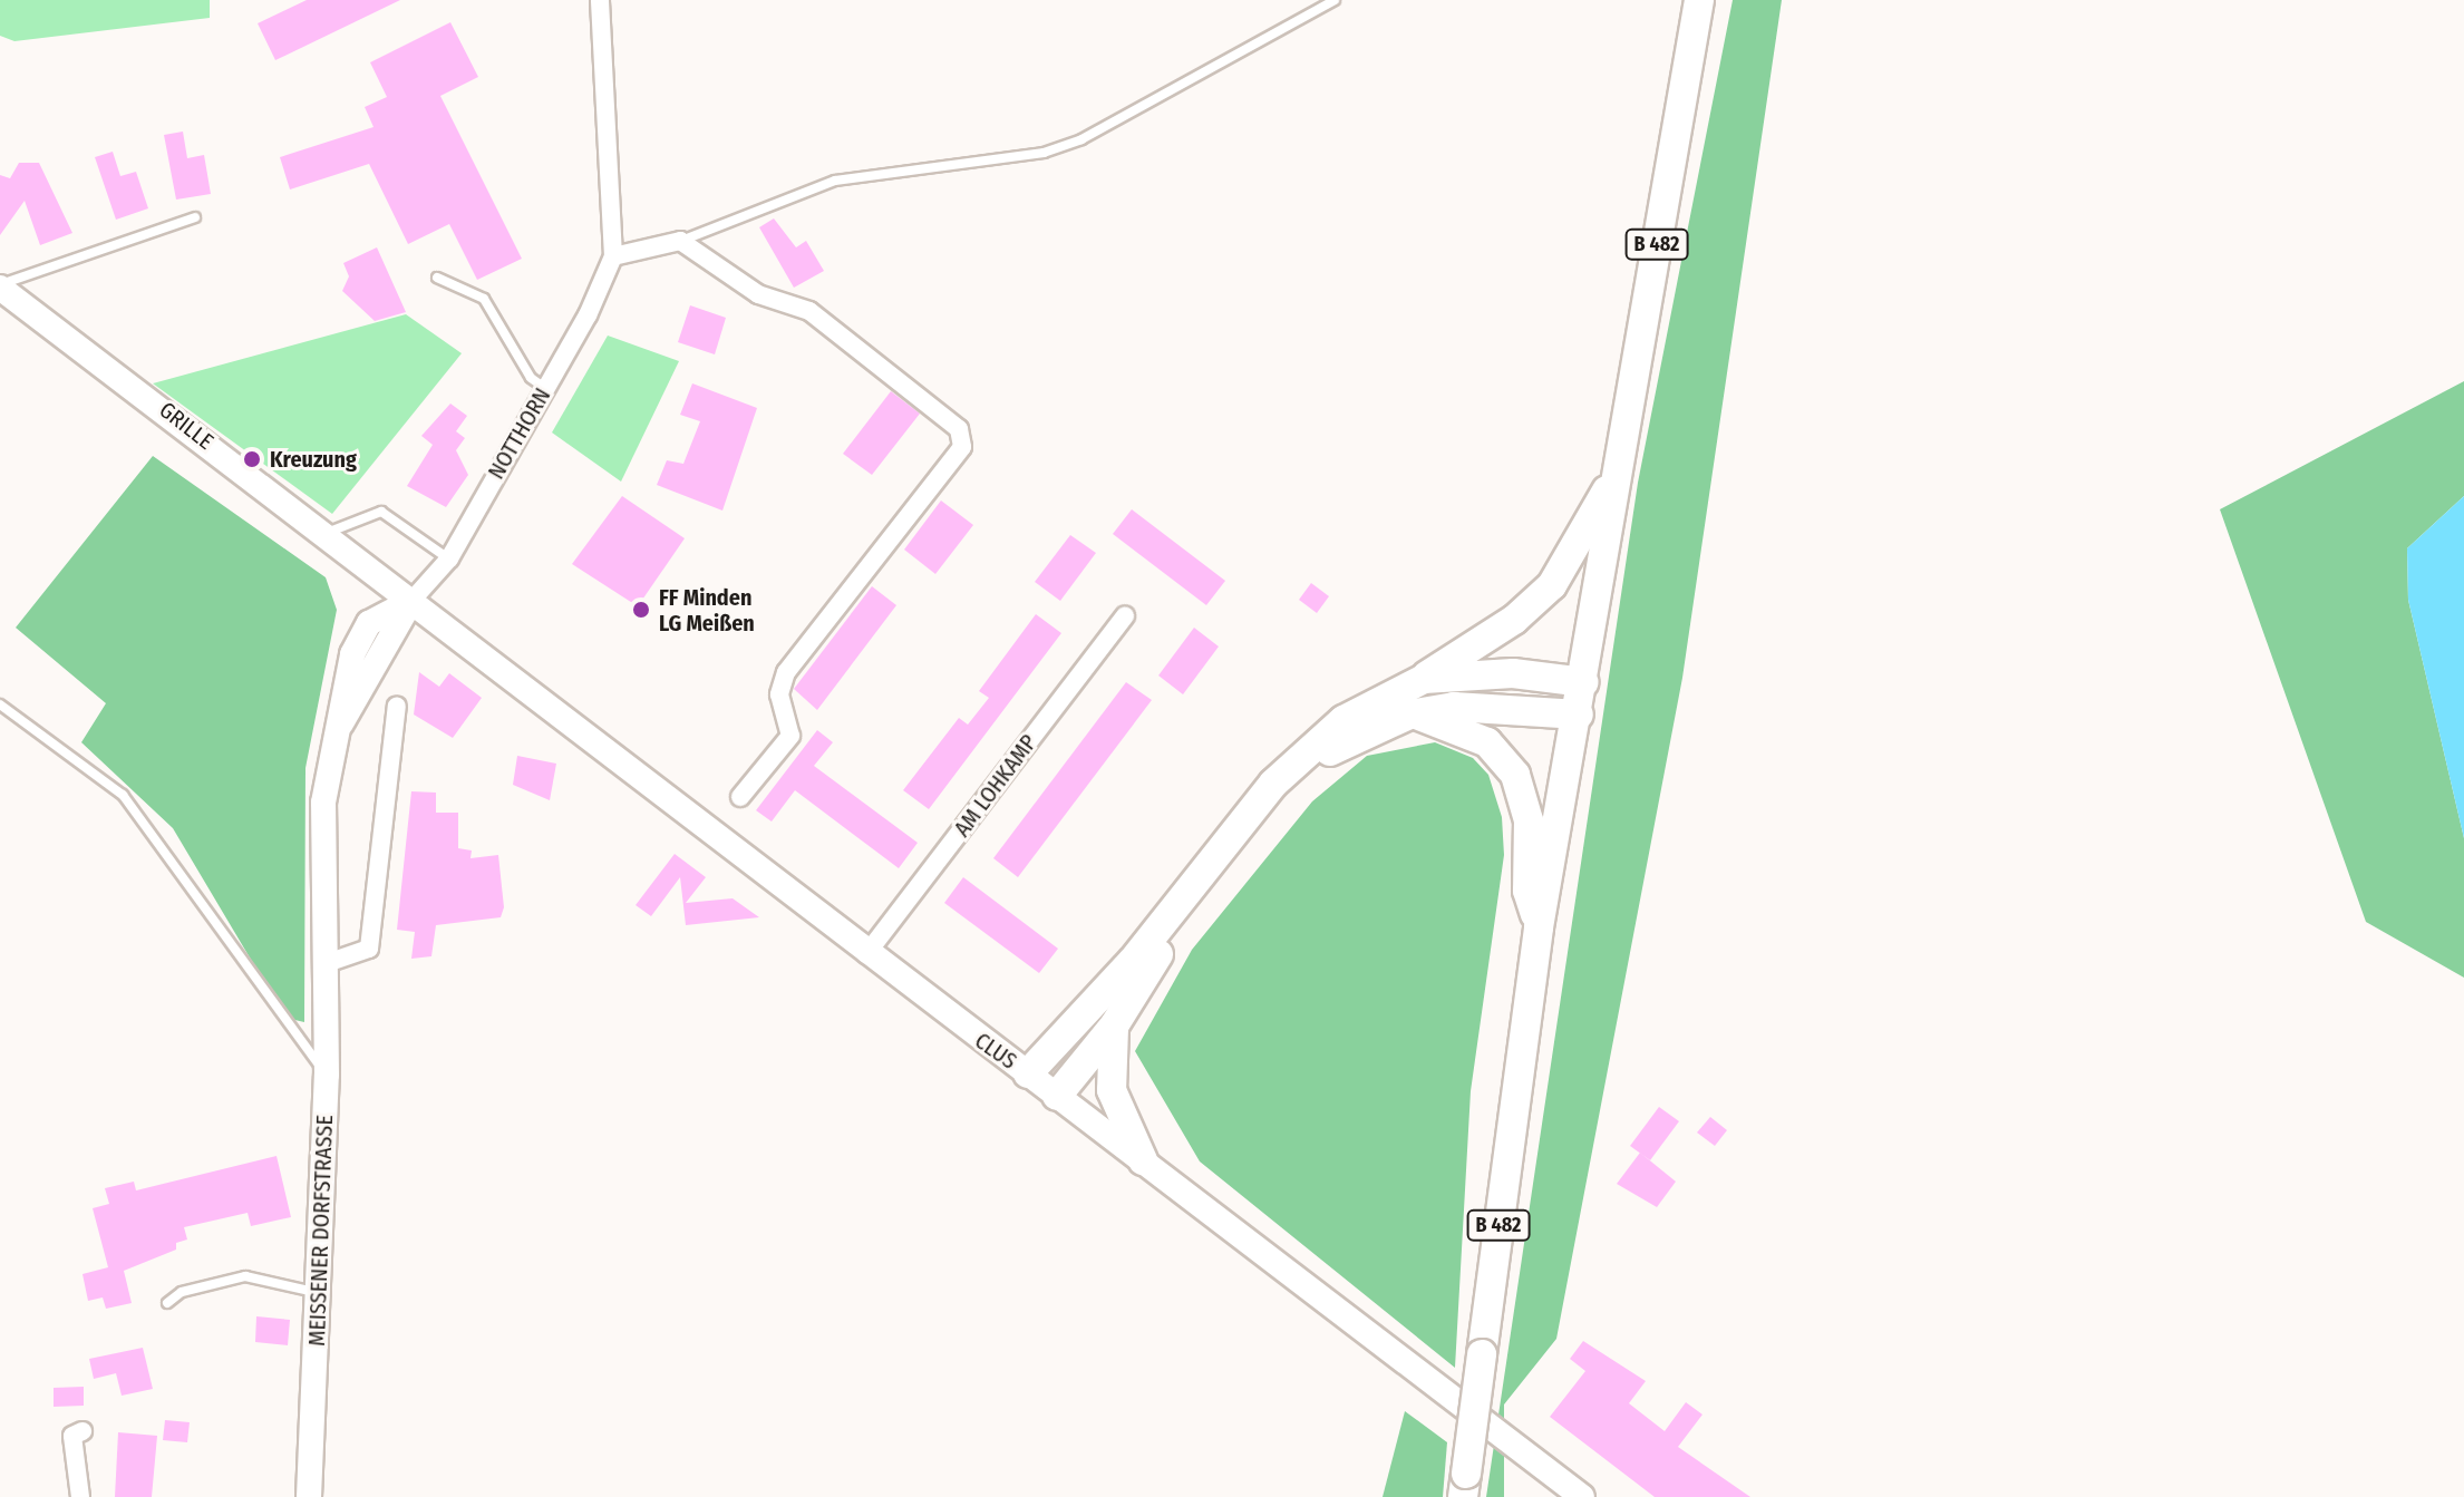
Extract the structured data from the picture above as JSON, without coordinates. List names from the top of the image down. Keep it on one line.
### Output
{"streets":{"main road":["B 482","GRILLE","CLUS","MEISSENER DORFSTRASSE"],"street":["NOTTHORN","AM LOHKAMP"]},"crossings":[["GRILLE","NOTTHORN"],["GRILLE","CLUS"],["GRILLE","MEISSENER DORFSTRASSE"],["NOTTHORN","CLUS"],["NOTTHORN","MEISSENER DORFSTRASSE"],["AM LOHKAMP","CLUS"],["CLUS","MEISSENER DORFSTRASSE"]],"places":["Kreuzung","FF Minden LG Meißen"]}
